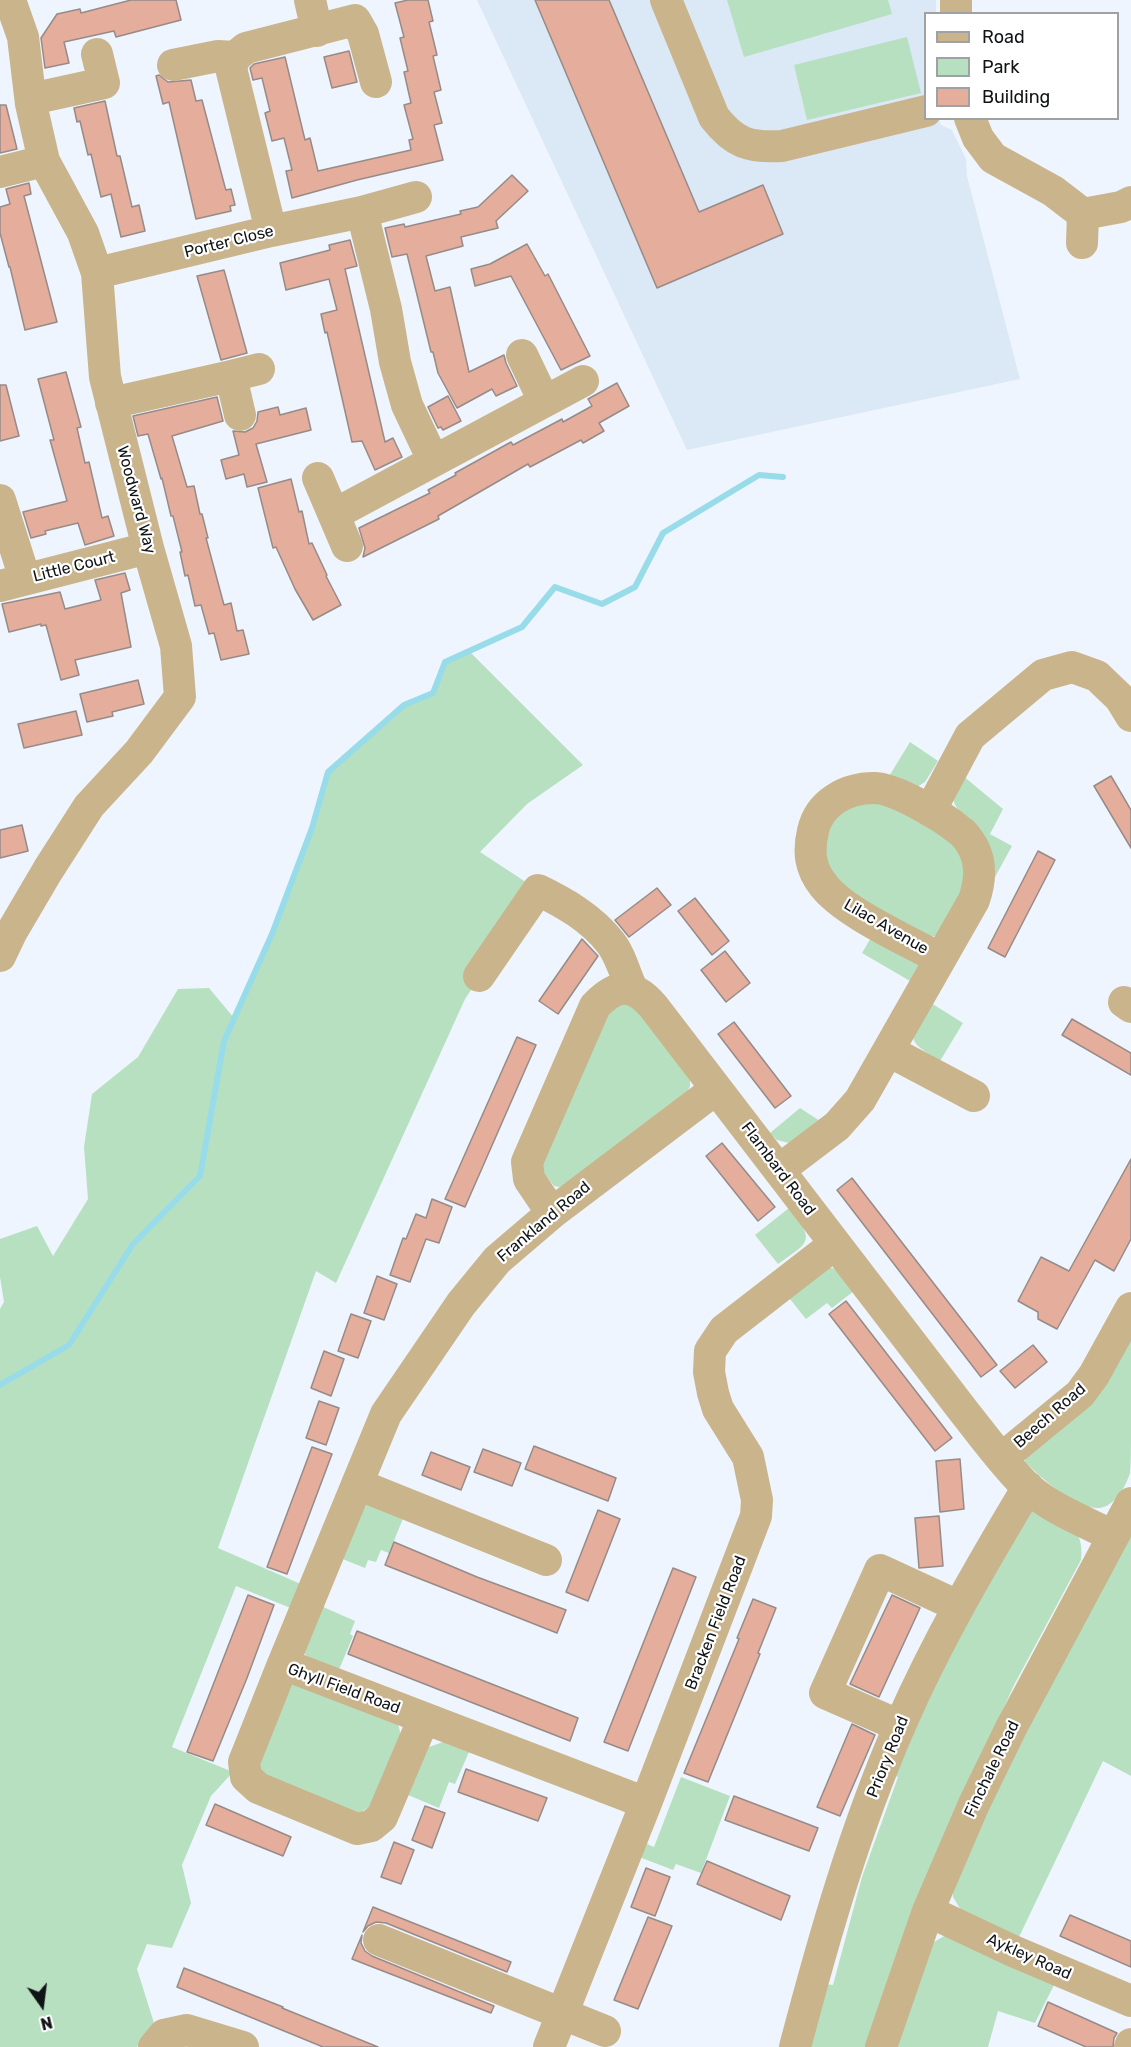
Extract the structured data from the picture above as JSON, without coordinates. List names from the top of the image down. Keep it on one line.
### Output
{"streets":{"street":["Porter Close","Woodward Way","Little Court","Lilac Avenue","Flambard Road","Frankland Road","Beech Road","Bracken Field Road","Ghyll Field Road","Priory Road","Finchale Road","Aykley Road"]},"crossings":[["Porter Close","Woodward Way"],["Woodward Way","Little Court"],["Lilac Avenue","Flambard Road"],["Flambard Road","Frankland Road"],["Flambard Road","Beech Road"],["Flambard Road","Bracken Field Road"],["Flambard Road","Priory Road"],["Flambard Road","Finchale Road"],["Frankland Road","Ghyll Field Road"],["Bracken Field Road","Ghyll Field Road"],["Finchale Road","Aykley Road"]],"legend":["Road","Park","Building"],"north":"bottom"}
